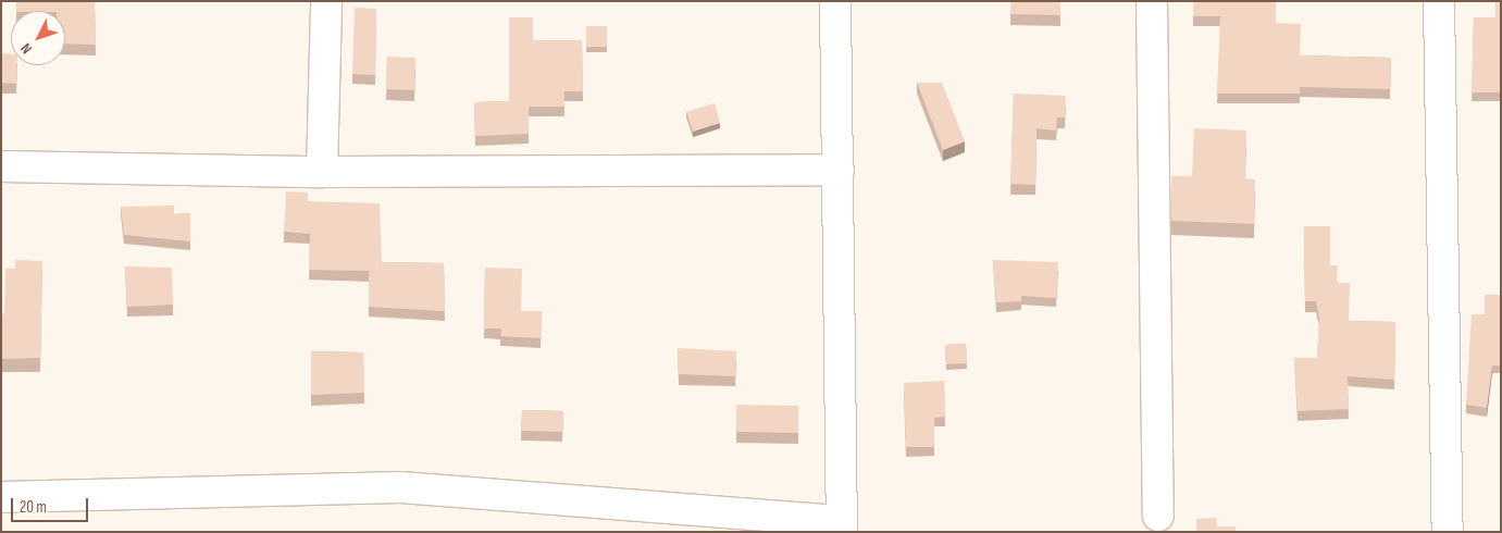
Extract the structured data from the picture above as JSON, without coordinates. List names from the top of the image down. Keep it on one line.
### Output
{"scale_bar":"20 m","north":"bottom left"}
